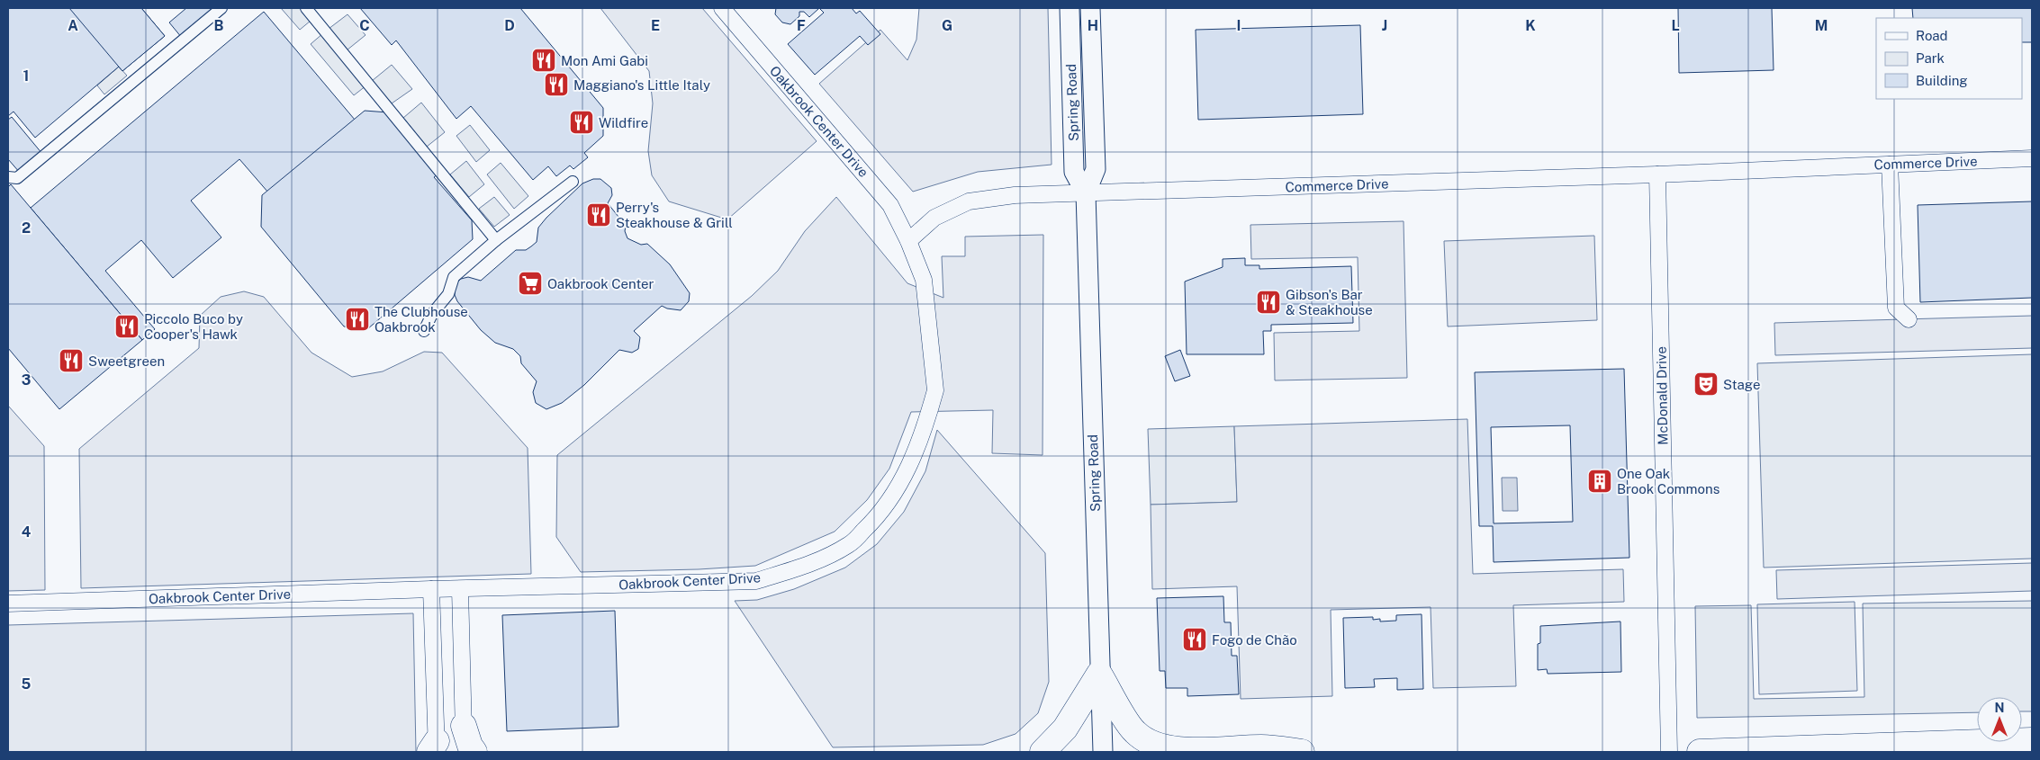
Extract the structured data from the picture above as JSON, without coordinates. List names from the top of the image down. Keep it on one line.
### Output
{"streets":{"street":["Spring Road","Oakbrook Center Drive","Commerce Drive","McDonald Drive"]},"crossings":[["Spring Road","Commerce Drive"],["Commerce Drive","McDonald Drive"]],"places":{"restaurant":["Mon Ami Gabi","Maggiano's Little Italy","Wildfire","Perry's Steakhouse & Grill","Gibson's Bar & Steakhouse","The Clubhouse Oakbrook","Piccolo Buco by Cooper's Hawk","Sweetgreen","Fogo de Chão"],"supermarket":["Oakbrook Center"],"theatre":["Stage"],"building":["One Oak Brook Commons"]},"legend":["Road","Park","Building"],"north":"top","grid":{"columns":["A","B","C","D","E","F","G","H","I","J","K","L","M"],"rows":["1","2","3","4","5"]}}
